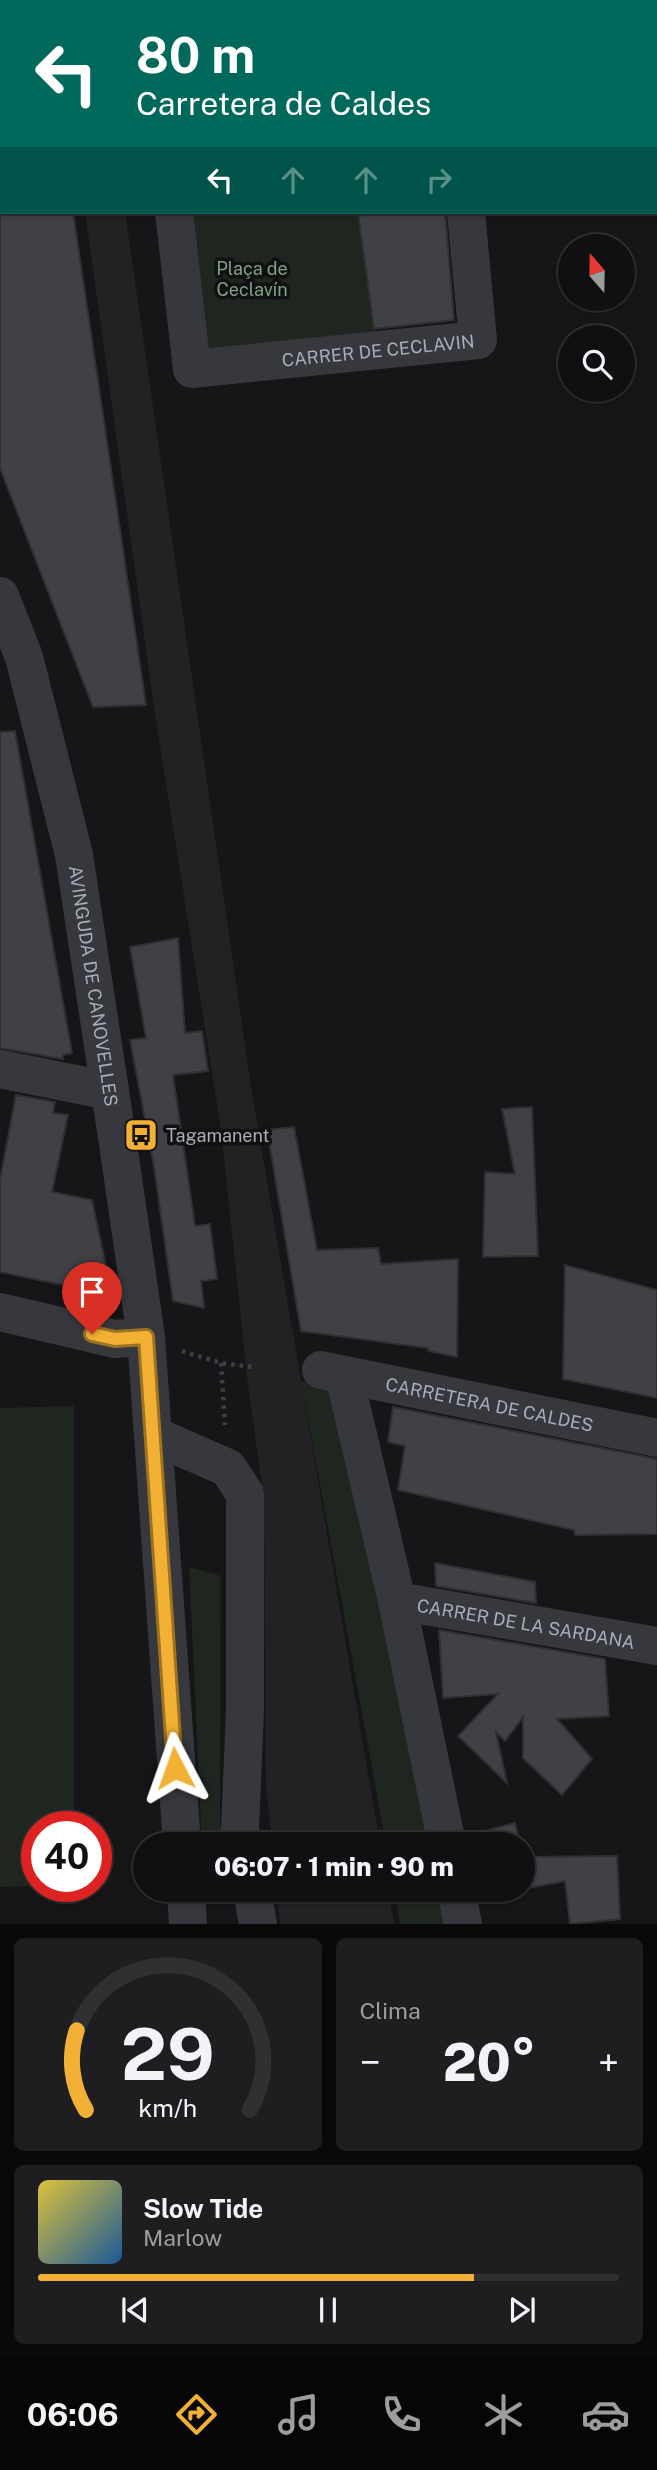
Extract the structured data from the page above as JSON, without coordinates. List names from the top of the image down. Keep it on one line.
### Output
{"streets":{"street":["CARRER DE CECLAVIN","AVINGUDA DE CANOVELLES","CARRETERA DE CALDES","CARRER DE LA SARDANA"]},"crossings":[["CARRETERA DE CALDES","CARRER DE LA SARDANA"]],"parks":["Plaça de Ceclavín"],"places":{"bus stop":["Tagamanent"]},"north":"top","page":{"turn":["80 m","Carretera de Caldes"],"limit":"40","trip":"06:07 · 1 min · 90 m","tile":"Clima","heat":["−","20°","+"],"song":["Slow Tide","Marlow"],"tabs":"06:06","gauge":["29","km/h"]}}
